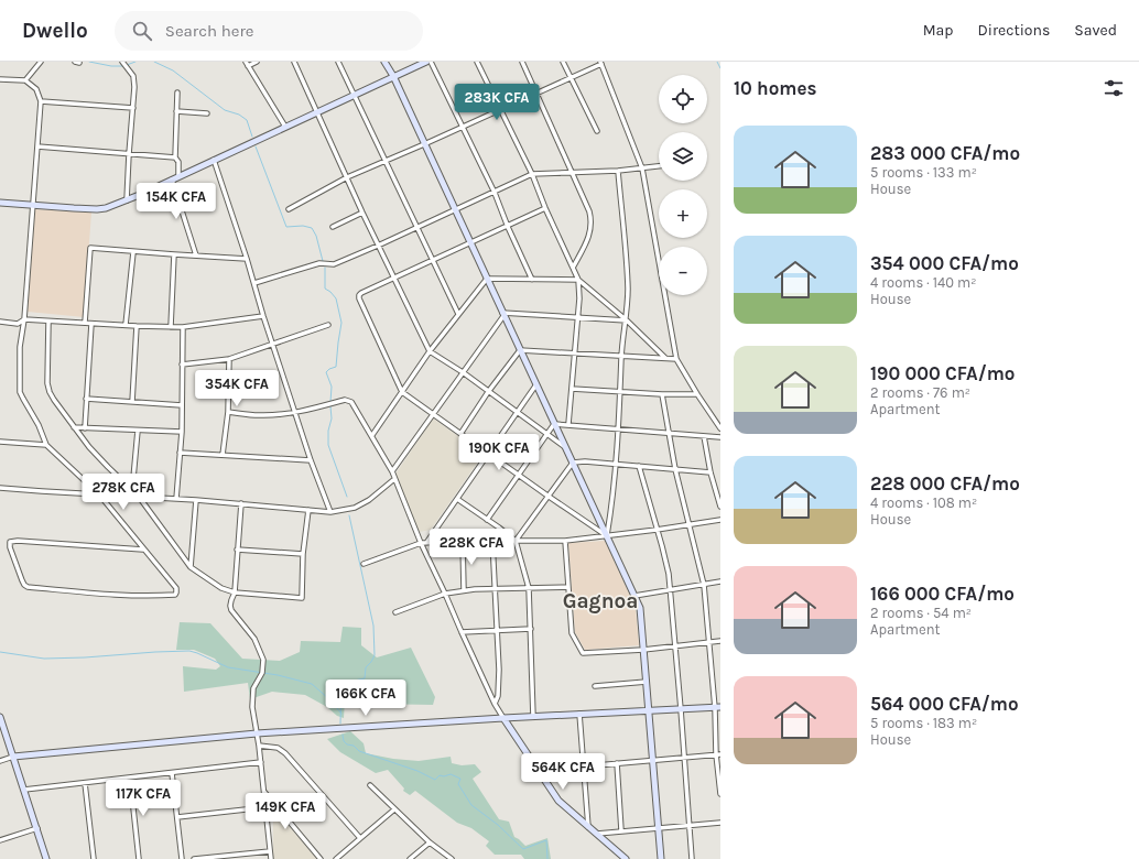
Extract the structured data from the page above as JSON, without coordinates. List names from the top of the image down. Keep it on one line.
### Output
{"districts":["Gagnoa"],"page":{"header":"Dwello","search":"Search here","nav":["Map","Directions","Saved"],"heading":"10 homes","map_buttons":["+","−"],"price":["283K CFA","154K CFA","354K CFA","190K CFA","278K CFA","228K CFA","166K CFA","564K CFA","117K CFA","149K CFA"],"list":[{"name":"283 000 CFA/mo","note":"5 rooms · 133 m² · House"},{"name":"354 000 CFA/mo","note":"4 rooms · 140 m² · House"},{"name":"190 000 CFA/mo","note":"2 rooms · 76 m² · Apartment"},{"name":"228 000 CFA/mo","note":"4 rooms · 108 m² · House"},{"name":"166 000 CFA/mo","note":"2 rooms · 54 m² · Apartment"},{"name":"564 000 CFA/mo","note":"5 rooms · 183 m² · House"}]}}
